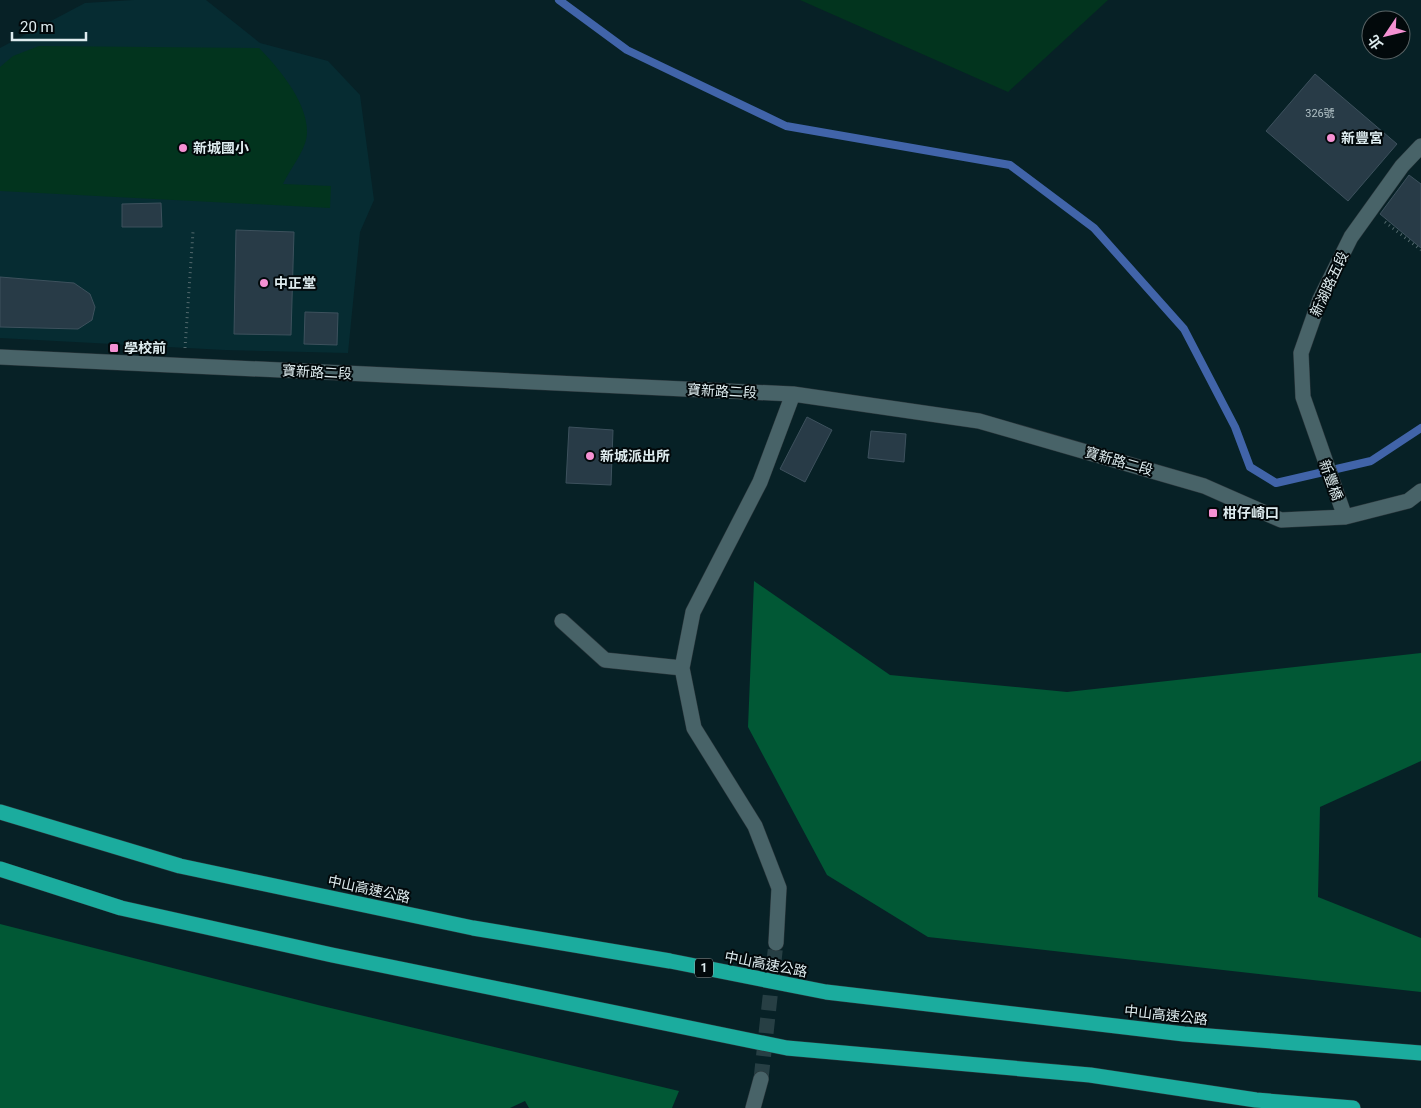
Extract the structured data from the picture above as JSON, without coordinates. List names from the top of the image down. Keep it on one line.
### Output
{"streets":{"highway":["中山高速公路","1"],"street":["新湖路五段","寶新路二段","新豐橋"]},"crossings":[["新湖路五段","新豐橋"],["寶新路二段","新豐橋"]],"places":{"other":["新豐宮","新城國小","中正堂","新城派出所"],"transit":["學校前","柑仔崎口"]},"house_numbers":["326號"],"scale_bar":"20 m","north":"bottom left"}
